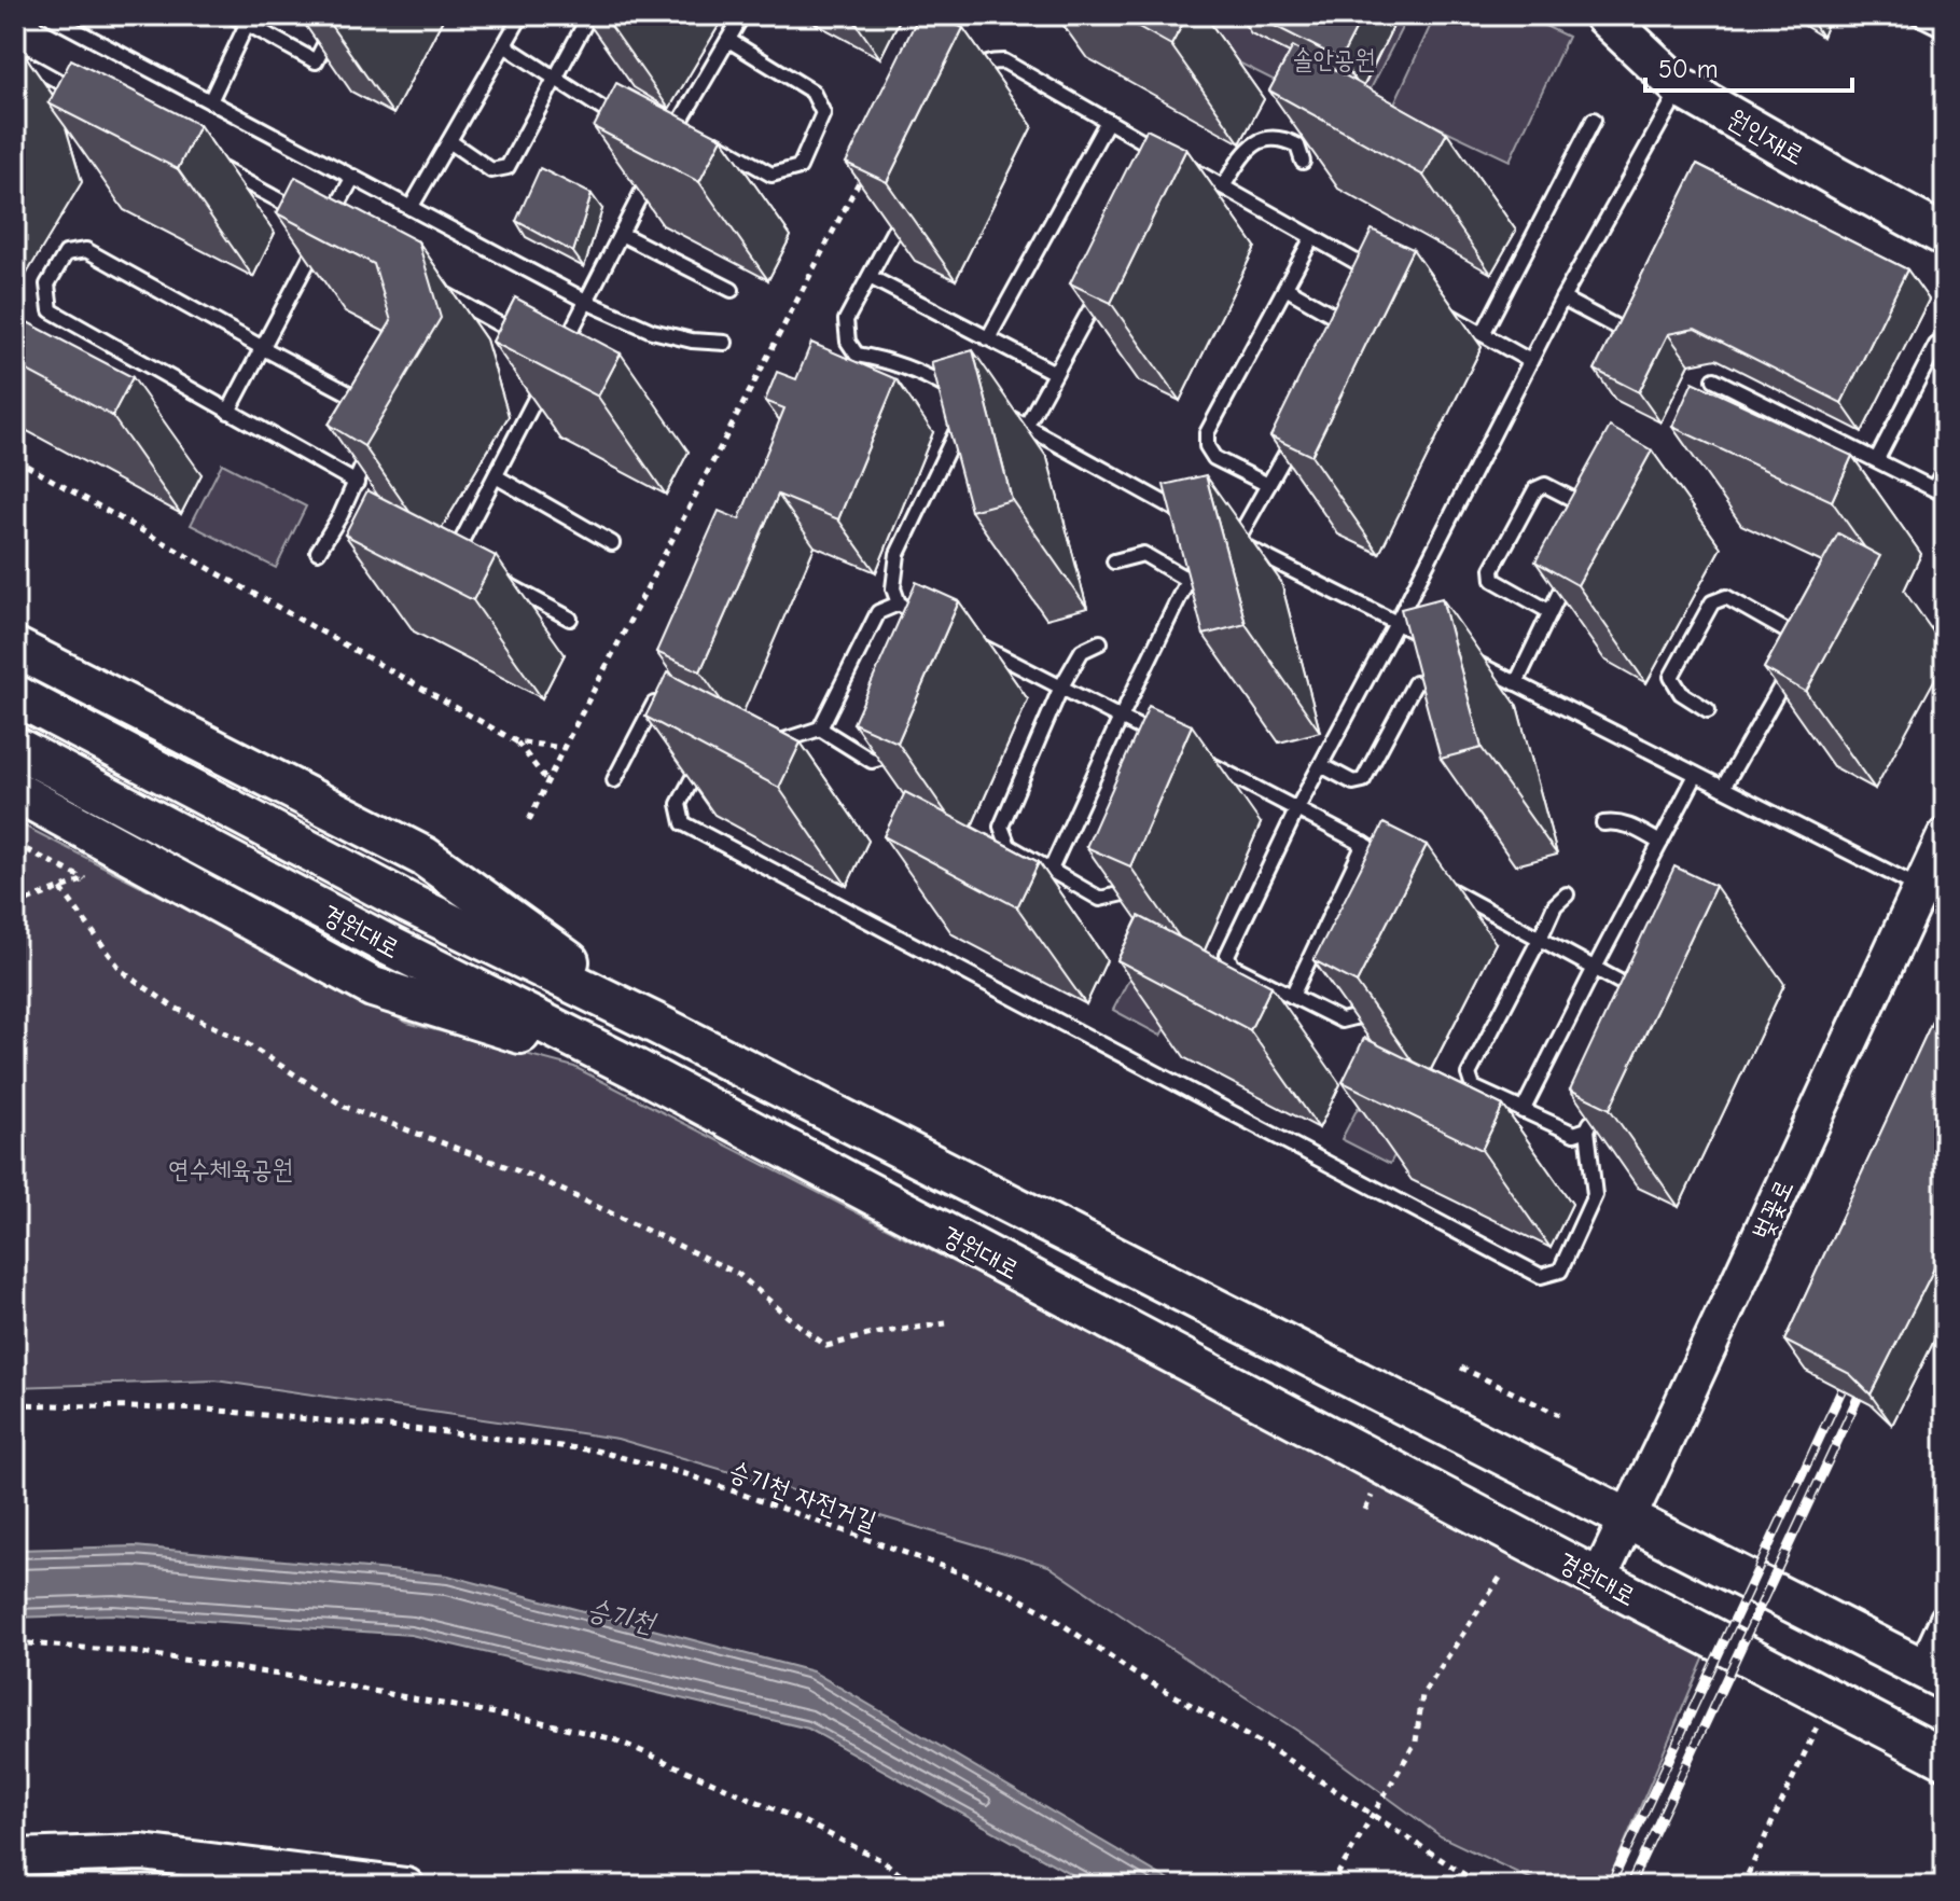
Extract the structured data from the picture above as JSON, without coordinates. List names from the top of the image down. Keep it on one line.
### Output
{"streets":{"main road":["원인재로","경원대로"],"street":["벚꽃로"],"path":["승기천 자전거길"]},"crossings":[["경원대로","벚꽃로"]],"water":["승기천"],"parks":["솔안공원","연수체육공원"],"scale_bar":"50 m"}
